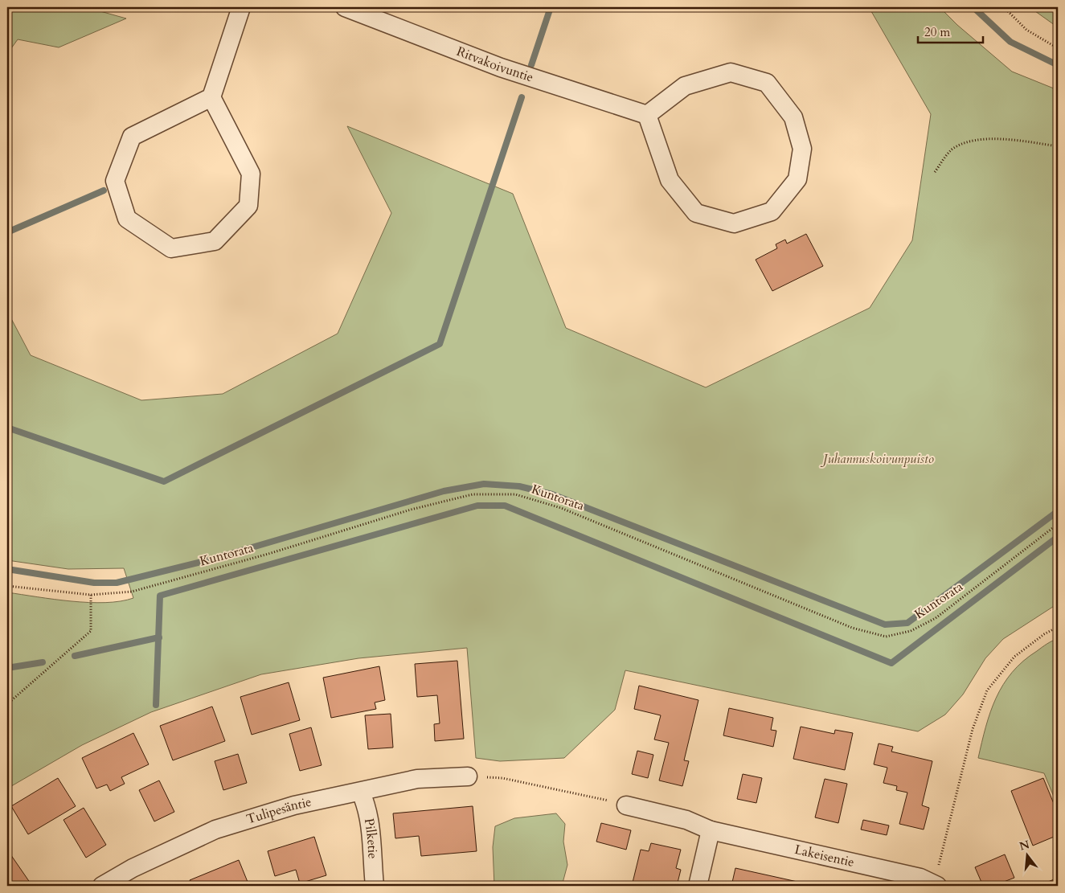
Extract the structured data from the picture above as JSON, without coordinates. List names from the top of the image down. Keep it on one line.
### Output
{"streets":{"street":["Ritvakoivuntie","Tulipesäntie","Pilketie","Lakeisentie"],"path":["Kuntorata"]},"crossings":[["Tulipesäntie","Pilketie"]],"parks":["Juhannuskoivunpuisto"],"scale_bar":"20 m","north":"top"}
